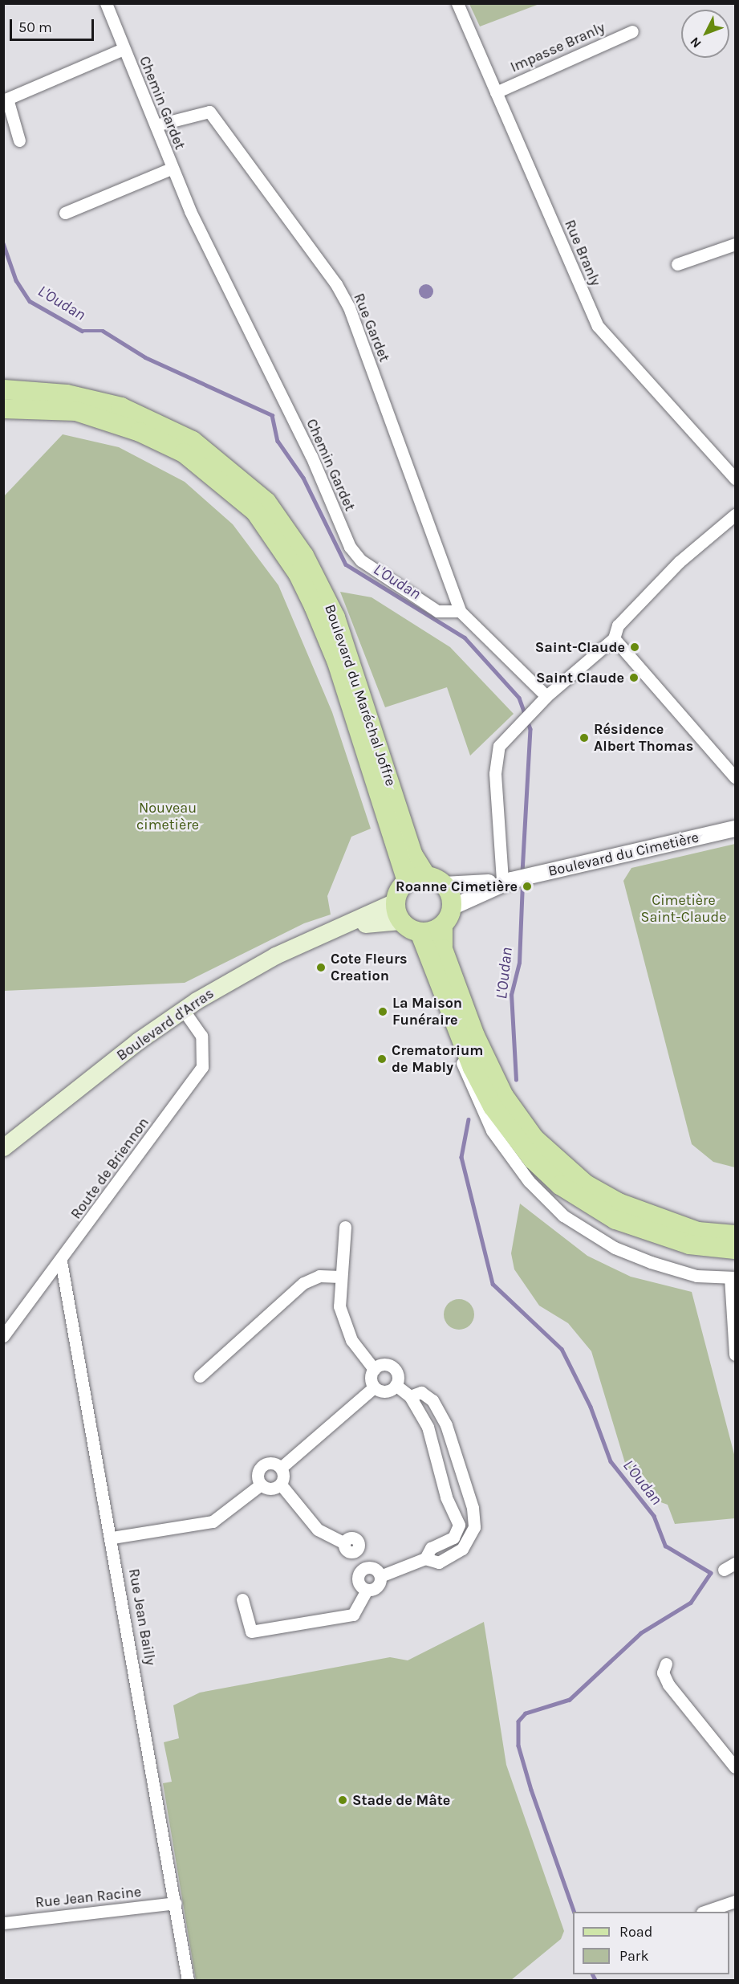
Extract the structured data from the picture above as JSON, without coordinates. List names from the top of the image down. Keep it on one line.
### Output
{"streets":{"main road":["Boulevard du Maréchal Joffre","Boulevard d'Arras"],"street":["Impasse Branly","Chemin Gardet","Rue Branly","Rue Gardet","Boulevard du Cimetière","Route de Briennon","Rue Jean Bailly","Rue Jean Racine"]},"crossings":[["Impasse Branly","Rue Branly"],["Chemin Gardet","Rue Gardet"],["Boulevard du Maréchal Joffre","Boulevard du Cimetière"],["Boulevard du Maréchal Joffre","Boulevard d'Arras"],["Boulevard du Cimetière","Boulevard d'Arras"],["Boulevard d'Arras","Route de Briennon"],["Route de Briennon","Rue Jean Bailly"],["Rue Jean Bailly","Rue Jean Racine"]],"water":["L'Oudan"],"parks":["Nouveau cimetière","Cimetière Saint-Claude"],"places":["Saint-Claude","Saint Claude","Résidence Albert Thomas","Roanne Cimetière","Cote Fleurs Creation","La Maison Funéraire","Crematorium de Mably","Stade de Mâte"],"legend":["Road","Park"],"scale_bar":"50 m","north":"bottom left"}
